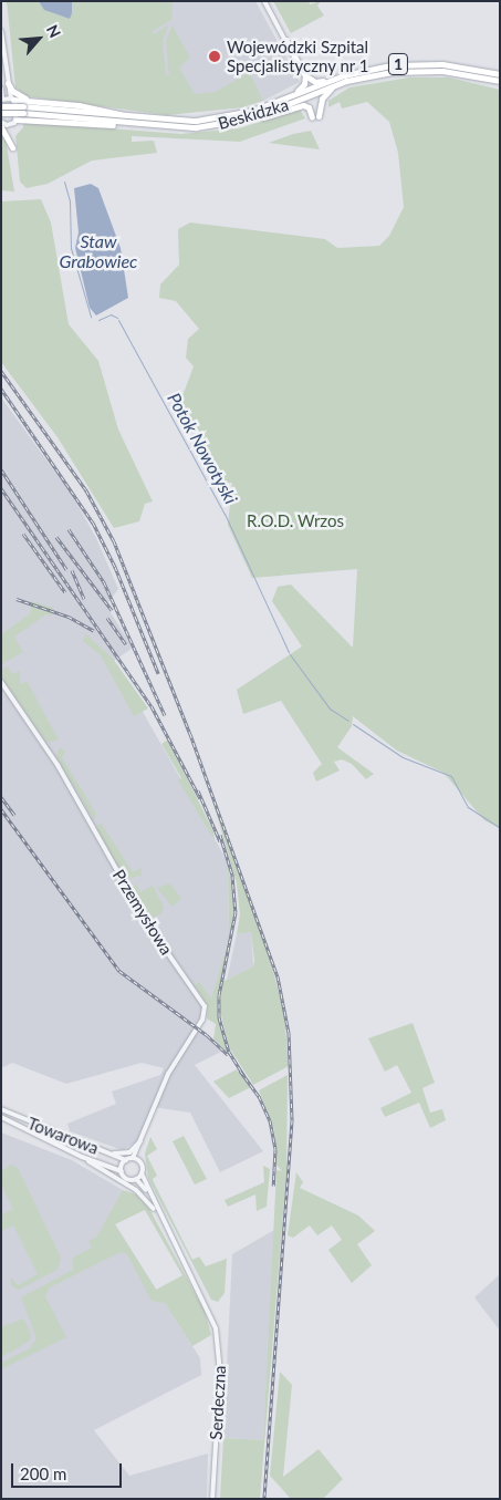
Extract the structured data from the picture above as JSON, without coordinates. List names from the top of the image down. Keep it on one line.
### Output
{"streets":{"main road":["1","Beskidzka"],"street":["Przemysłowa","Towarowa","Serdeczna"]},"crossings":[["Przemysłowa","Towarowa"]],"water":["Staw Grabowiec","Potok Nowotyski"],"parks":["R.O.D. Wrzos"],"places":["Wojewódzki Szpital Specjalistyczny nr 1"],"scale_bar":"200 m","north":"top right"}
